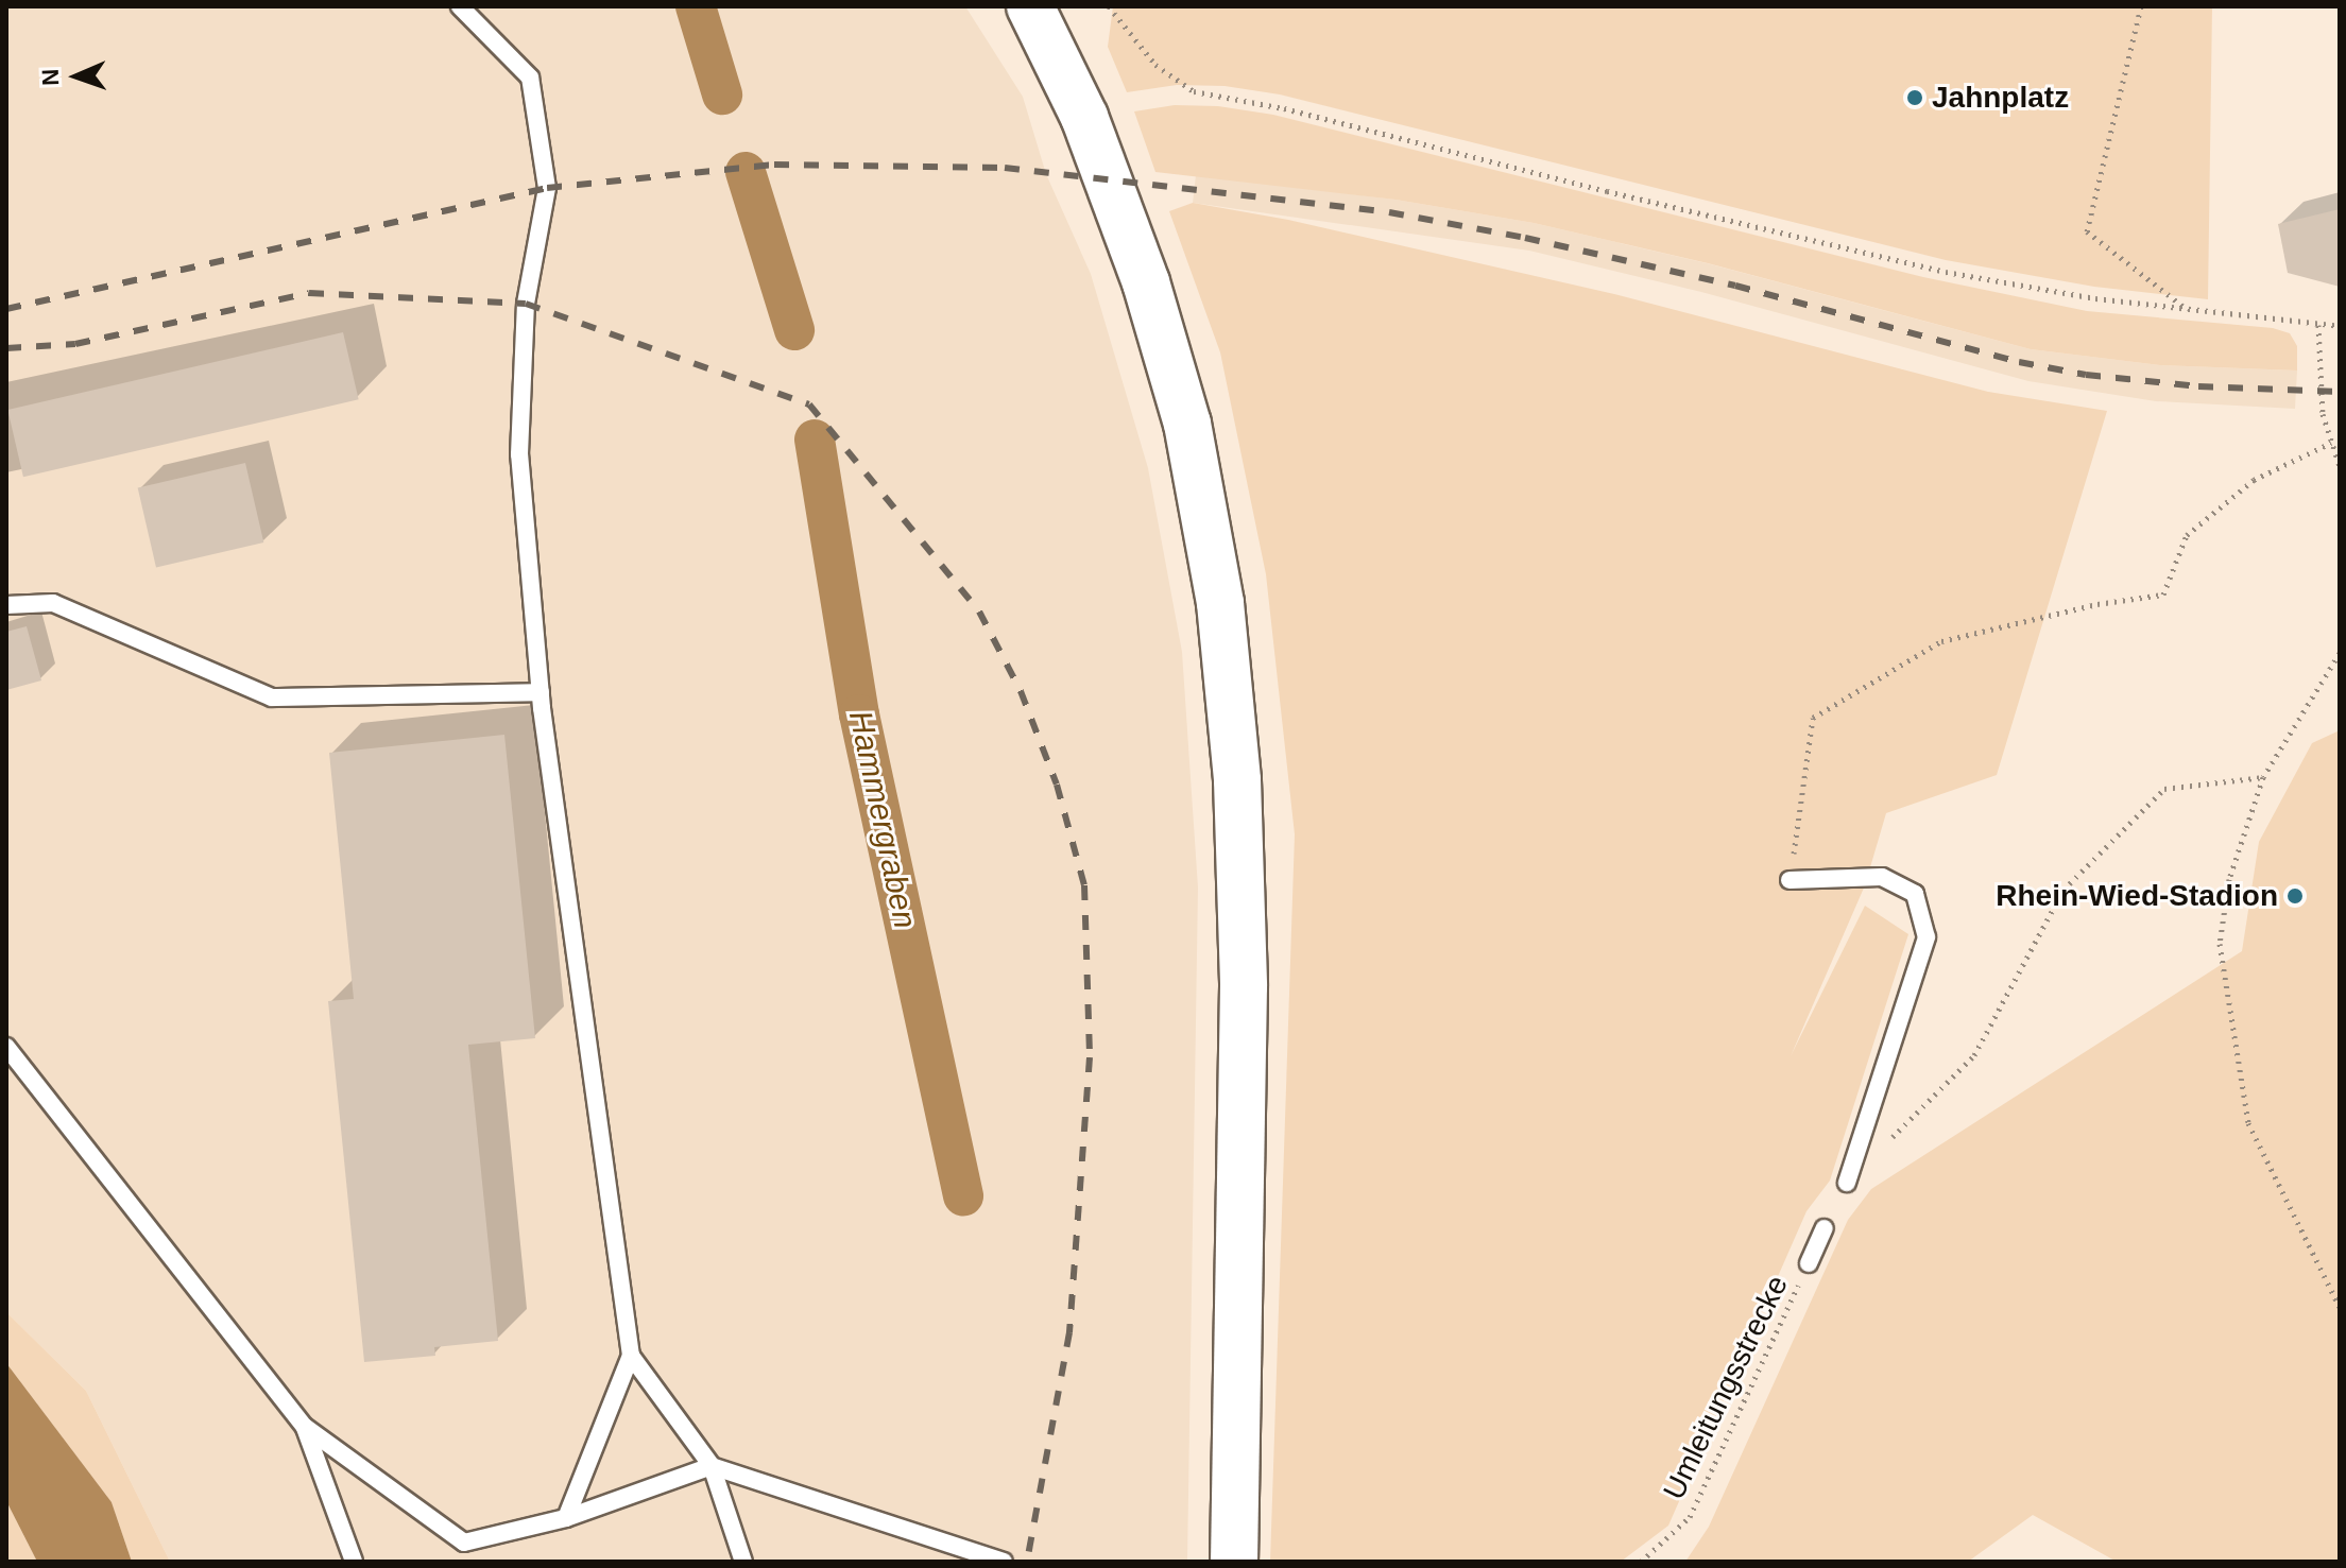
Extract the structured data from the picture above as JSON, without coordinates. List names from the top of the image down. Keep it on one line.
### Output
{"streets":{"path":["Umleitungsstrecke"]},"water":["Hammergraben"],"places":["Jahnplatz","Rhein-Wied-Stadion"],"north":"left"}
